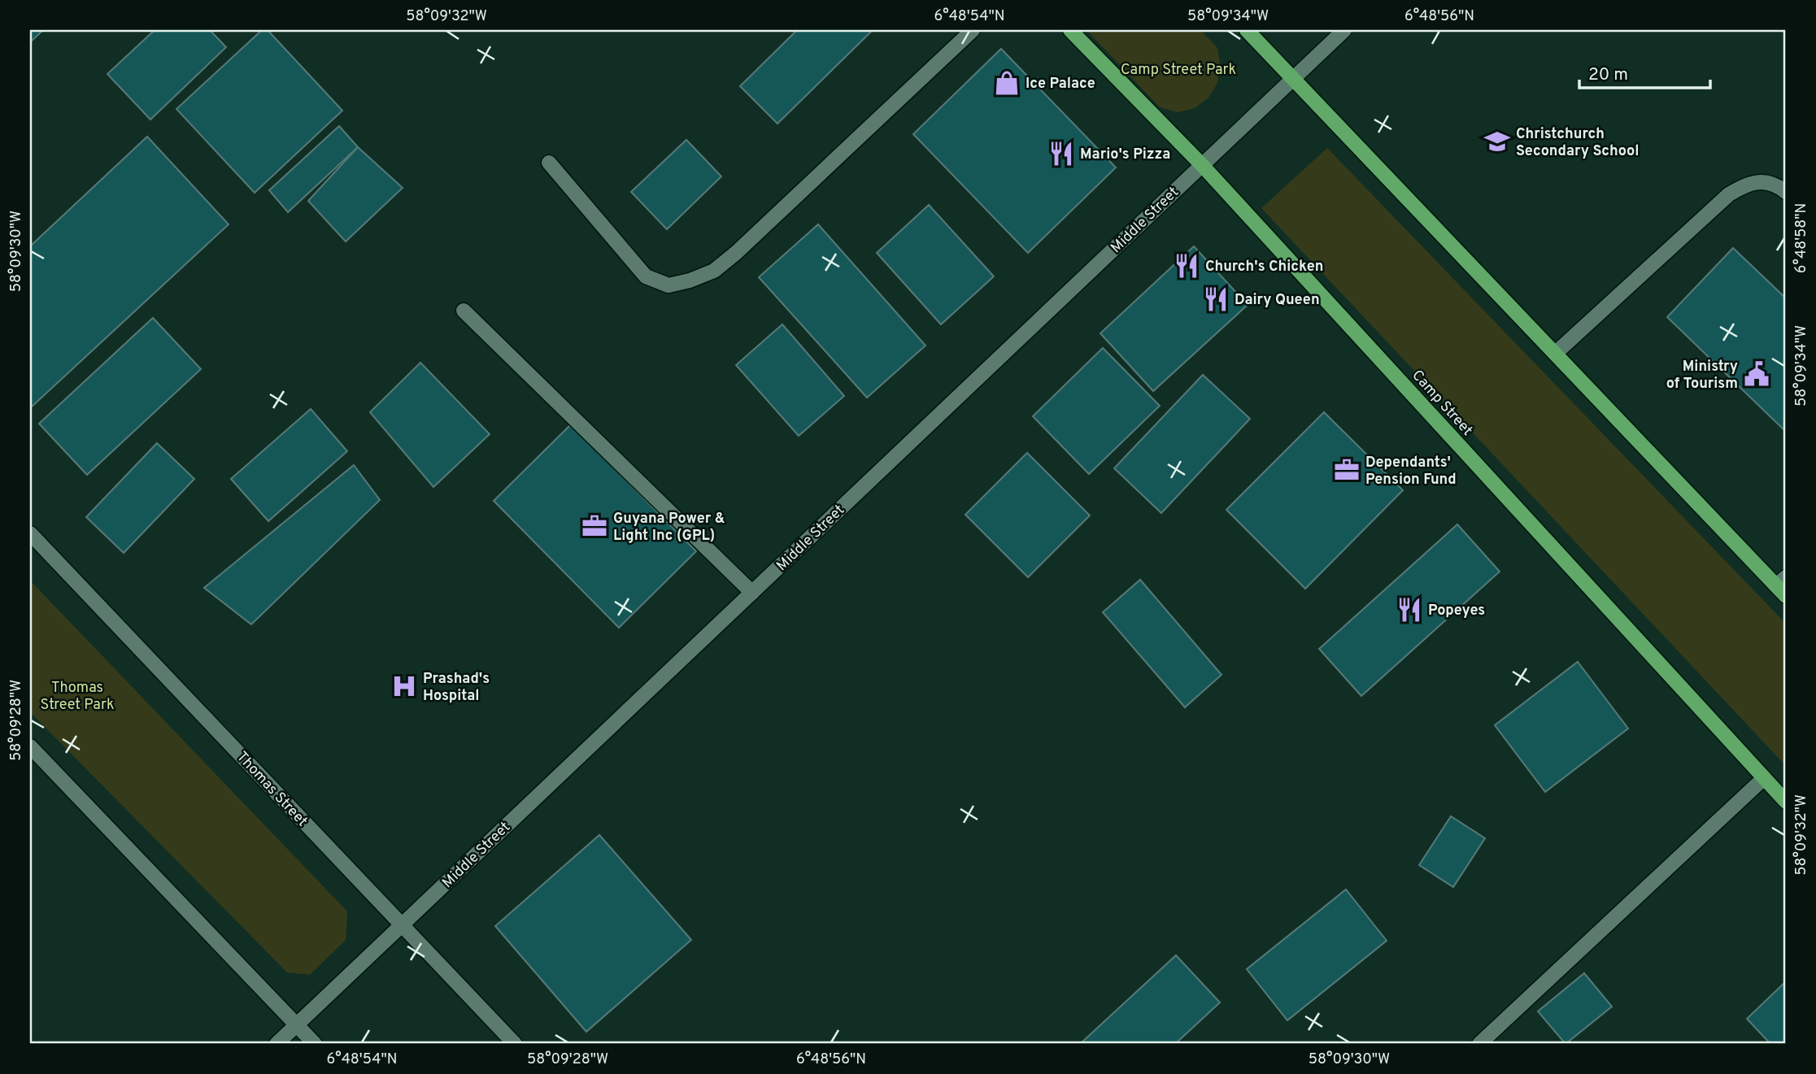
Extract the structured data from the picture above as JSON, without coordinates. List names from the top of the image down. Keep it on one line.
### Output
{"streets":{"main road":["Camp Street"],"street":["Middle Street","Thomas Street"]},"crossings":[["Middle Street","Camp Street"],["Middle Street","Thomas Street"]],"parks":["Camp Street Park","Thomas Street Park"],"places":{"shop":["Ice Palace"],"school or university":["Christchurch Secondary School"],"restaurant":["Mario's Pizza","Church's Chicken","Dairy Queen","Popeyes"],"public building":["Ministry of Tourism"],"office":["Dependants' Pension Fund","Guyana Power & Light Inc (GPL)"],"hospital":["Prashad's Hospital"]},"scale_bar":"20 m","coordinates":["58°09'32\"W","6°48'54\"N","58°09'34\"W","6°48'56\"N","6°48'58\"N","58°09'30\"W","58°09'28\"W"]}
